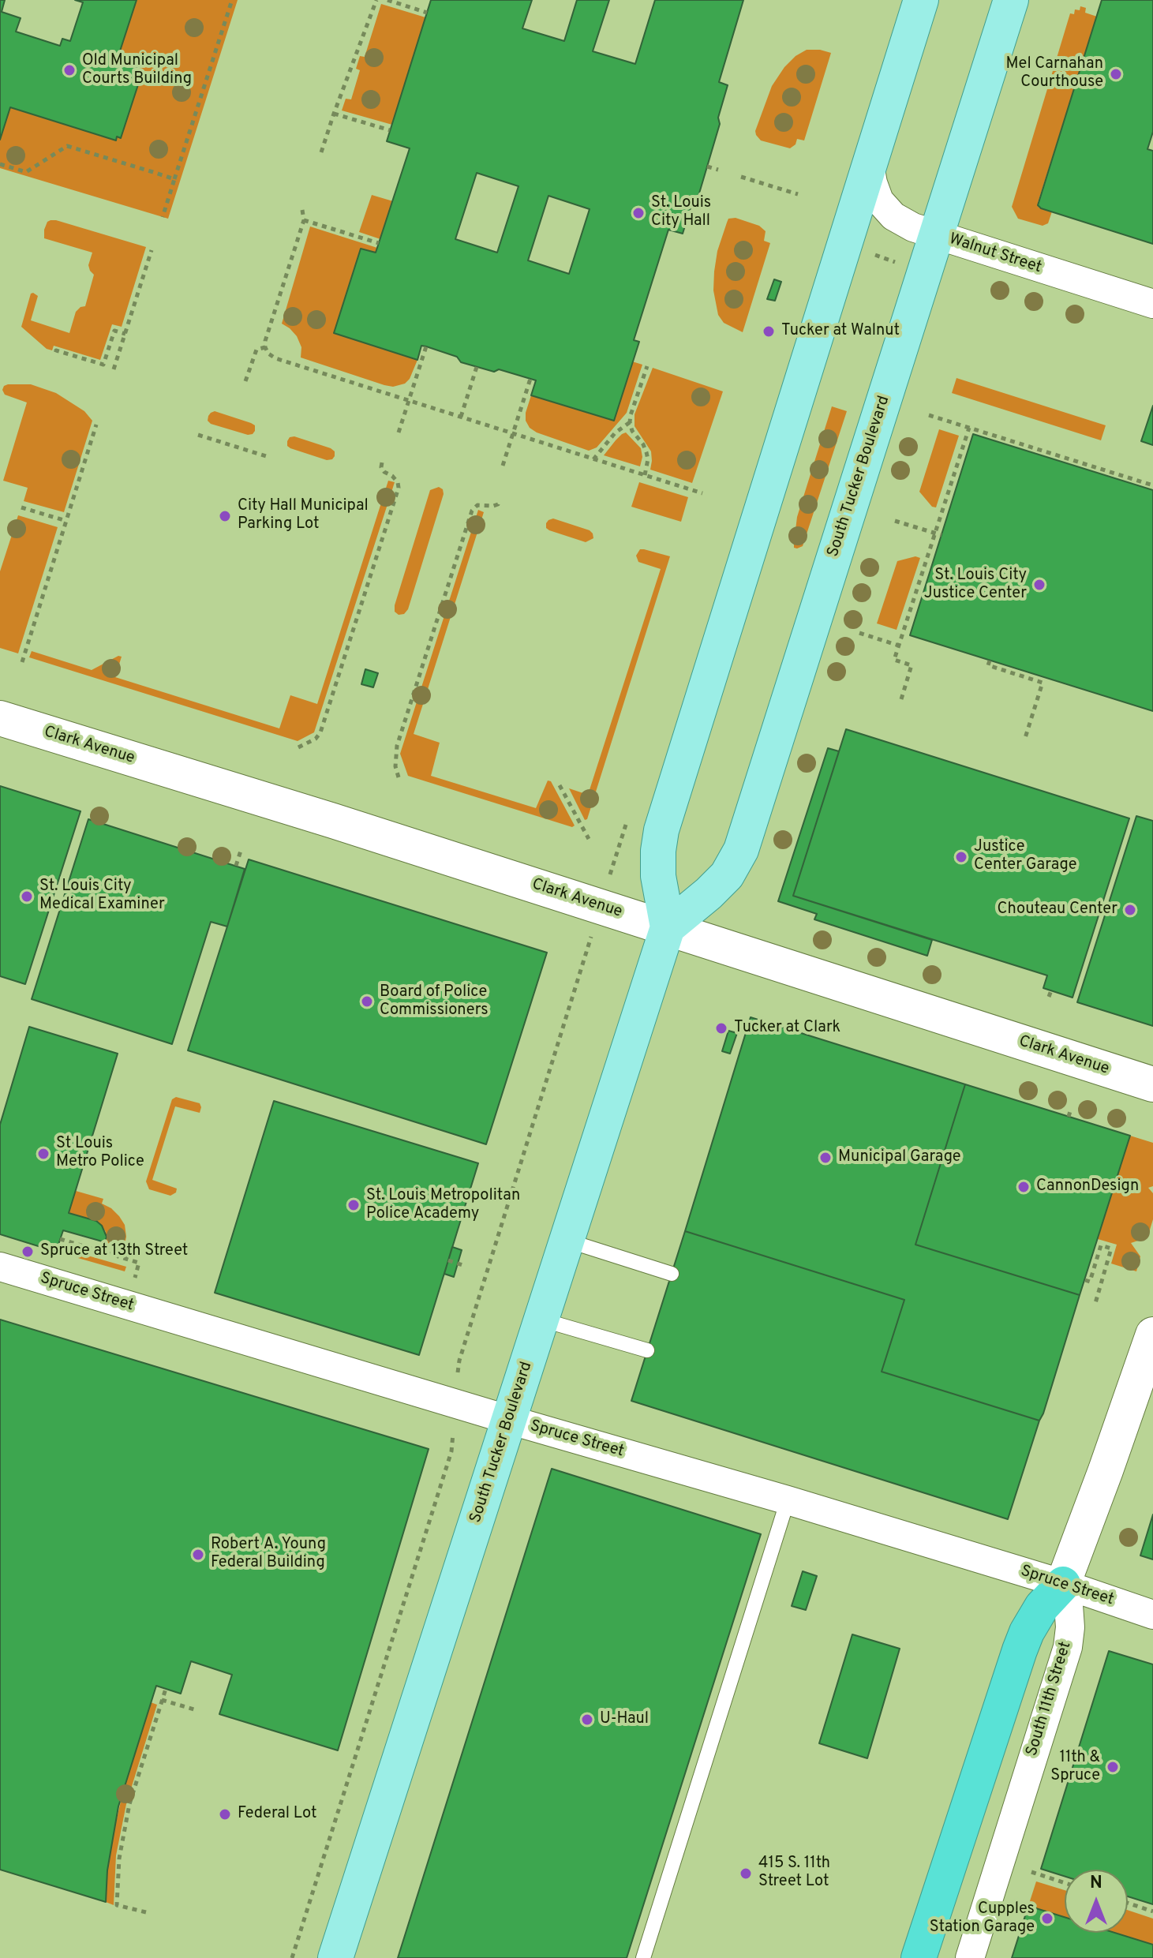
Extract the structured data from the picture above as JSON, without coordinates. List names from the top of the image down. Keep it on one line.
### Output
{"streets":{"main road":["South Tucker Boulevard"],"street":["Walnut Street","Clark Avenue","Spruce Street","South 11th Street"]},"crossings":[["Walnut Street","South Tucker Boulevard"],["South Tucker Boulevard","Clark Avenue"],["South Tucker Boulevard","Spruce Street"],["Spruce Street","South 11th Street"]],"places":["Old Municipal Courts Building","Mel Carnahan Courthouse","St. Louis City Hall","Tucker at Walnut","City Hall Municipal Parking Lot","St. Louis City Justice Center","Justice Center Garage","St. Louis City Medical Examiner","Chouteau Center","Board of Police Commissioners","Tucker at Clark","St Louis Metro Police","Municipal Garage","CannonDesign","St. Louis Metropolitan Police Academy","Spruce at 13th Street","Robert A. Young Federal Building","U-Haul","11th & Spruce","Federal Lot","415 S. 11th Street Lot","Cupples Station Garage"],"north":"top"}
